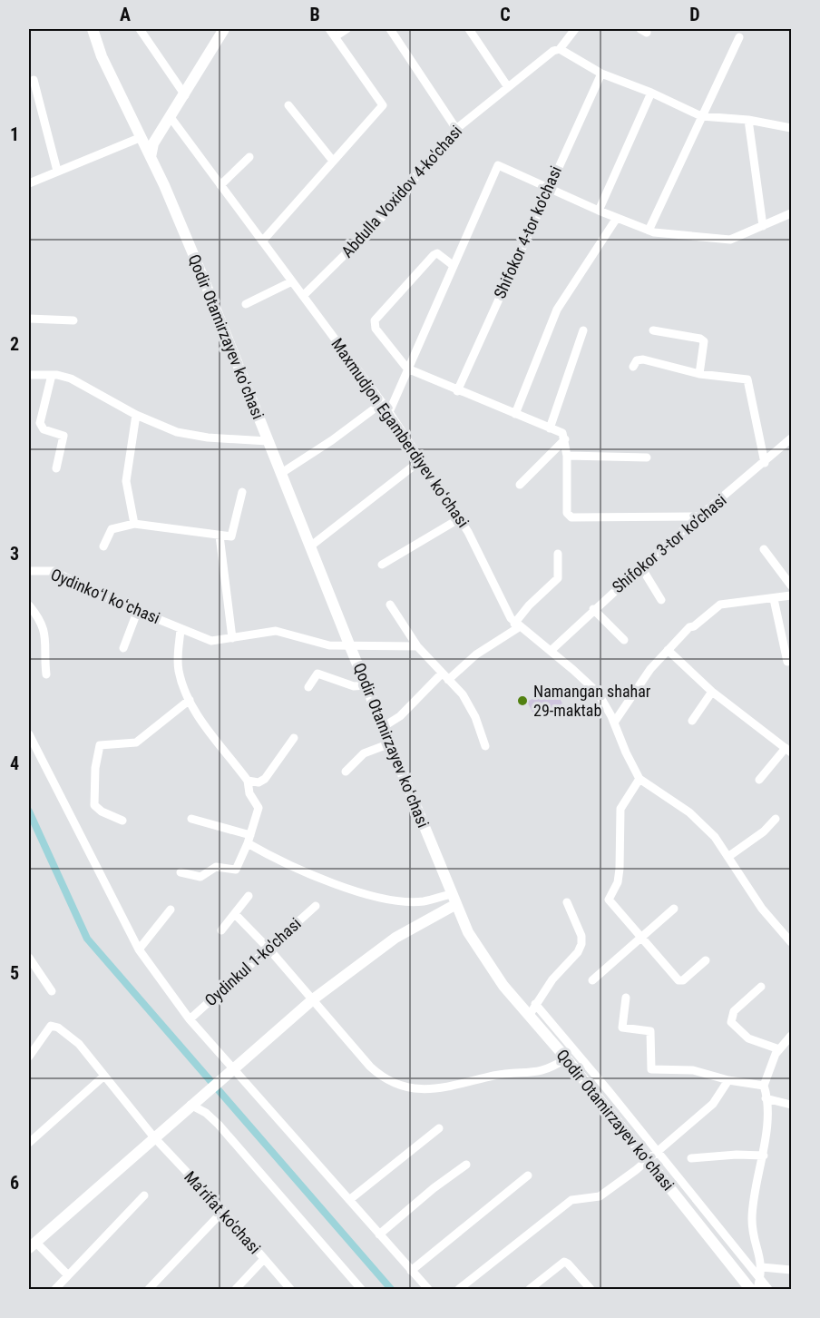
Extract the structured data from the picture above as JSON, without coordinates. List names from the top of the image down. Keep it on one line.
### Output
{"streets":{"main road":["Qodir Otamirzayev koʻchasi"],"street":["Abdulla Voxidov 4-ko'chasi","Shifokor 4-tor ko'chasi","Maxmudjon Egamberdiyev koʻchasi","Shifokor 3-tor koʼchasi","Oydinkoʻl koʻchasi","Oydinkul 1-ko'chasi","Maʼrifat ko'chasi"]},"crossings":[["Abdulla Voxidov 4-ko'chasi","Maxmudjon Egamberdiyev koʻchasi"],["Qodir Otamirzayev koʻchasi","Oydinkoʻl koʻchasi"],["Maxmudjon Egamberdiyev koʻchasi","Shifokor 3-tor koʼchasi"]],"places":["Namangan shahar 29-maktab"],"grid":{"columns":["A","B","C","D"],"rows":["1","2","3","4","5","6"]}}
